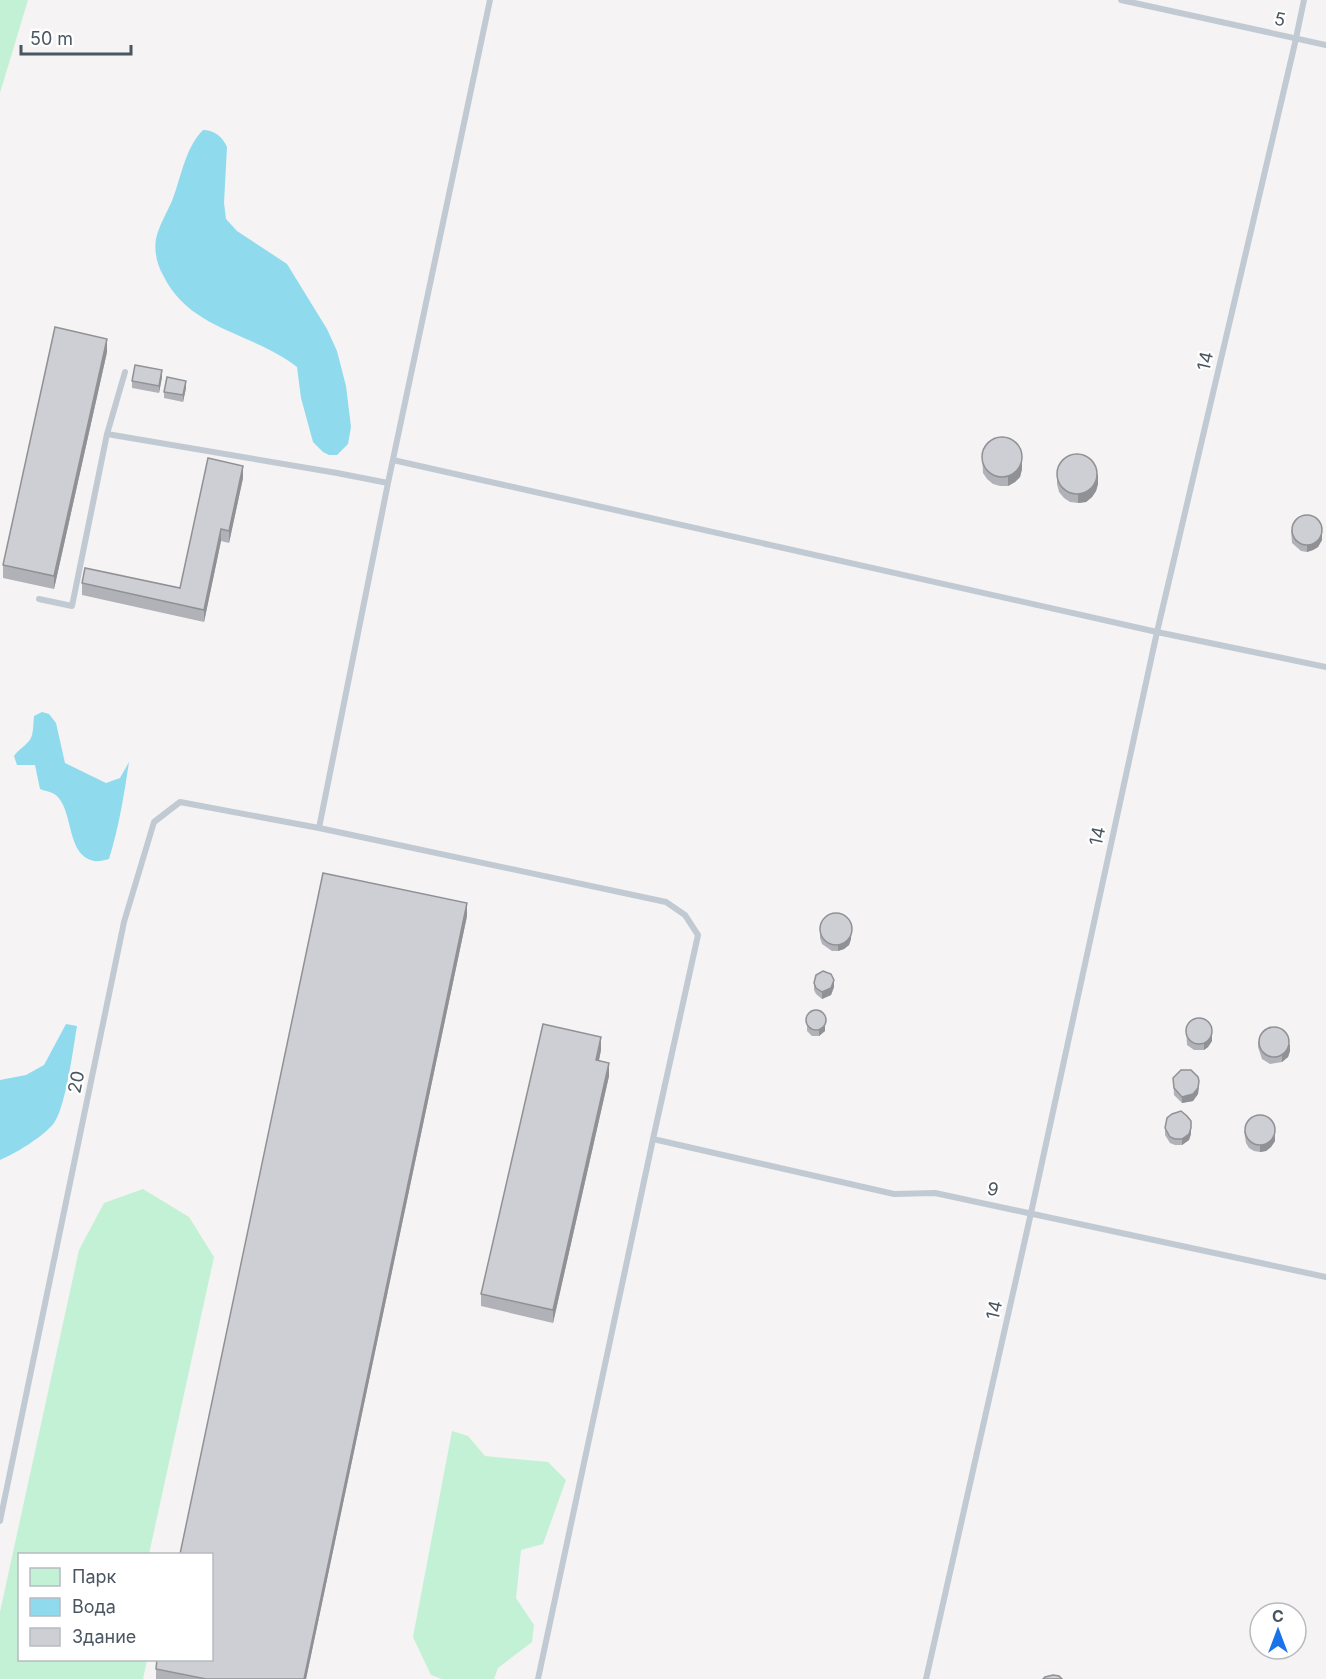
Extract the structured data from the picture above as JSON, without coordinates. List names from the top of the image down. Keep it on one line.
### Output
{"streets":{"lane":["5","14","20","9"]},"crossings":[["5","14"],["14","9"],["20","9"]],"legend":["Парк","Вода","Здание"],"scale_bar":"50 m","north":"top"}
